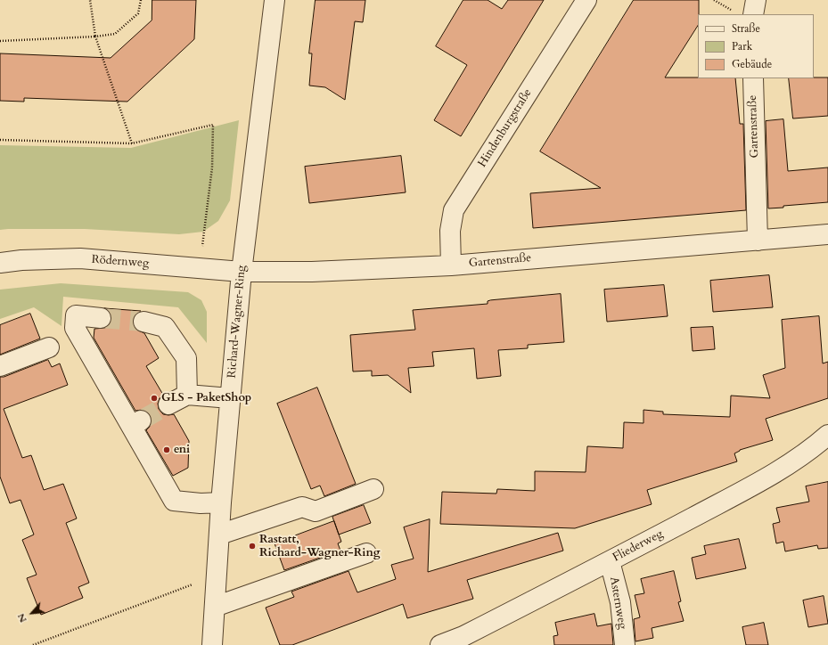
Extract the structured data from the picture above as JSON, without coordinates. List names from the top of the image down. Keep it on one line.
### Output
{"streets":{"street":["Gartenstraße","Hindenburgstraße","Rödernweg","Richard-Wagner-Ring","Fliederweg","Asternweg"]},"crossings":[["Gartenstraße","Hindenburgstraße"],["Gartenstraße","Rödernweg"],["Gartenstraße","Richard-Wagner-Ring"],["Rödernweg","Richard-Wagner-Ring"],["Fliederweg","Asternweg"]],"places":["GLS - PaketShop","eni","Rastatt, Richard-Wagner-Ring"],"legend":["Straße","Park","Gebäude"],"north":"bottom left"}
